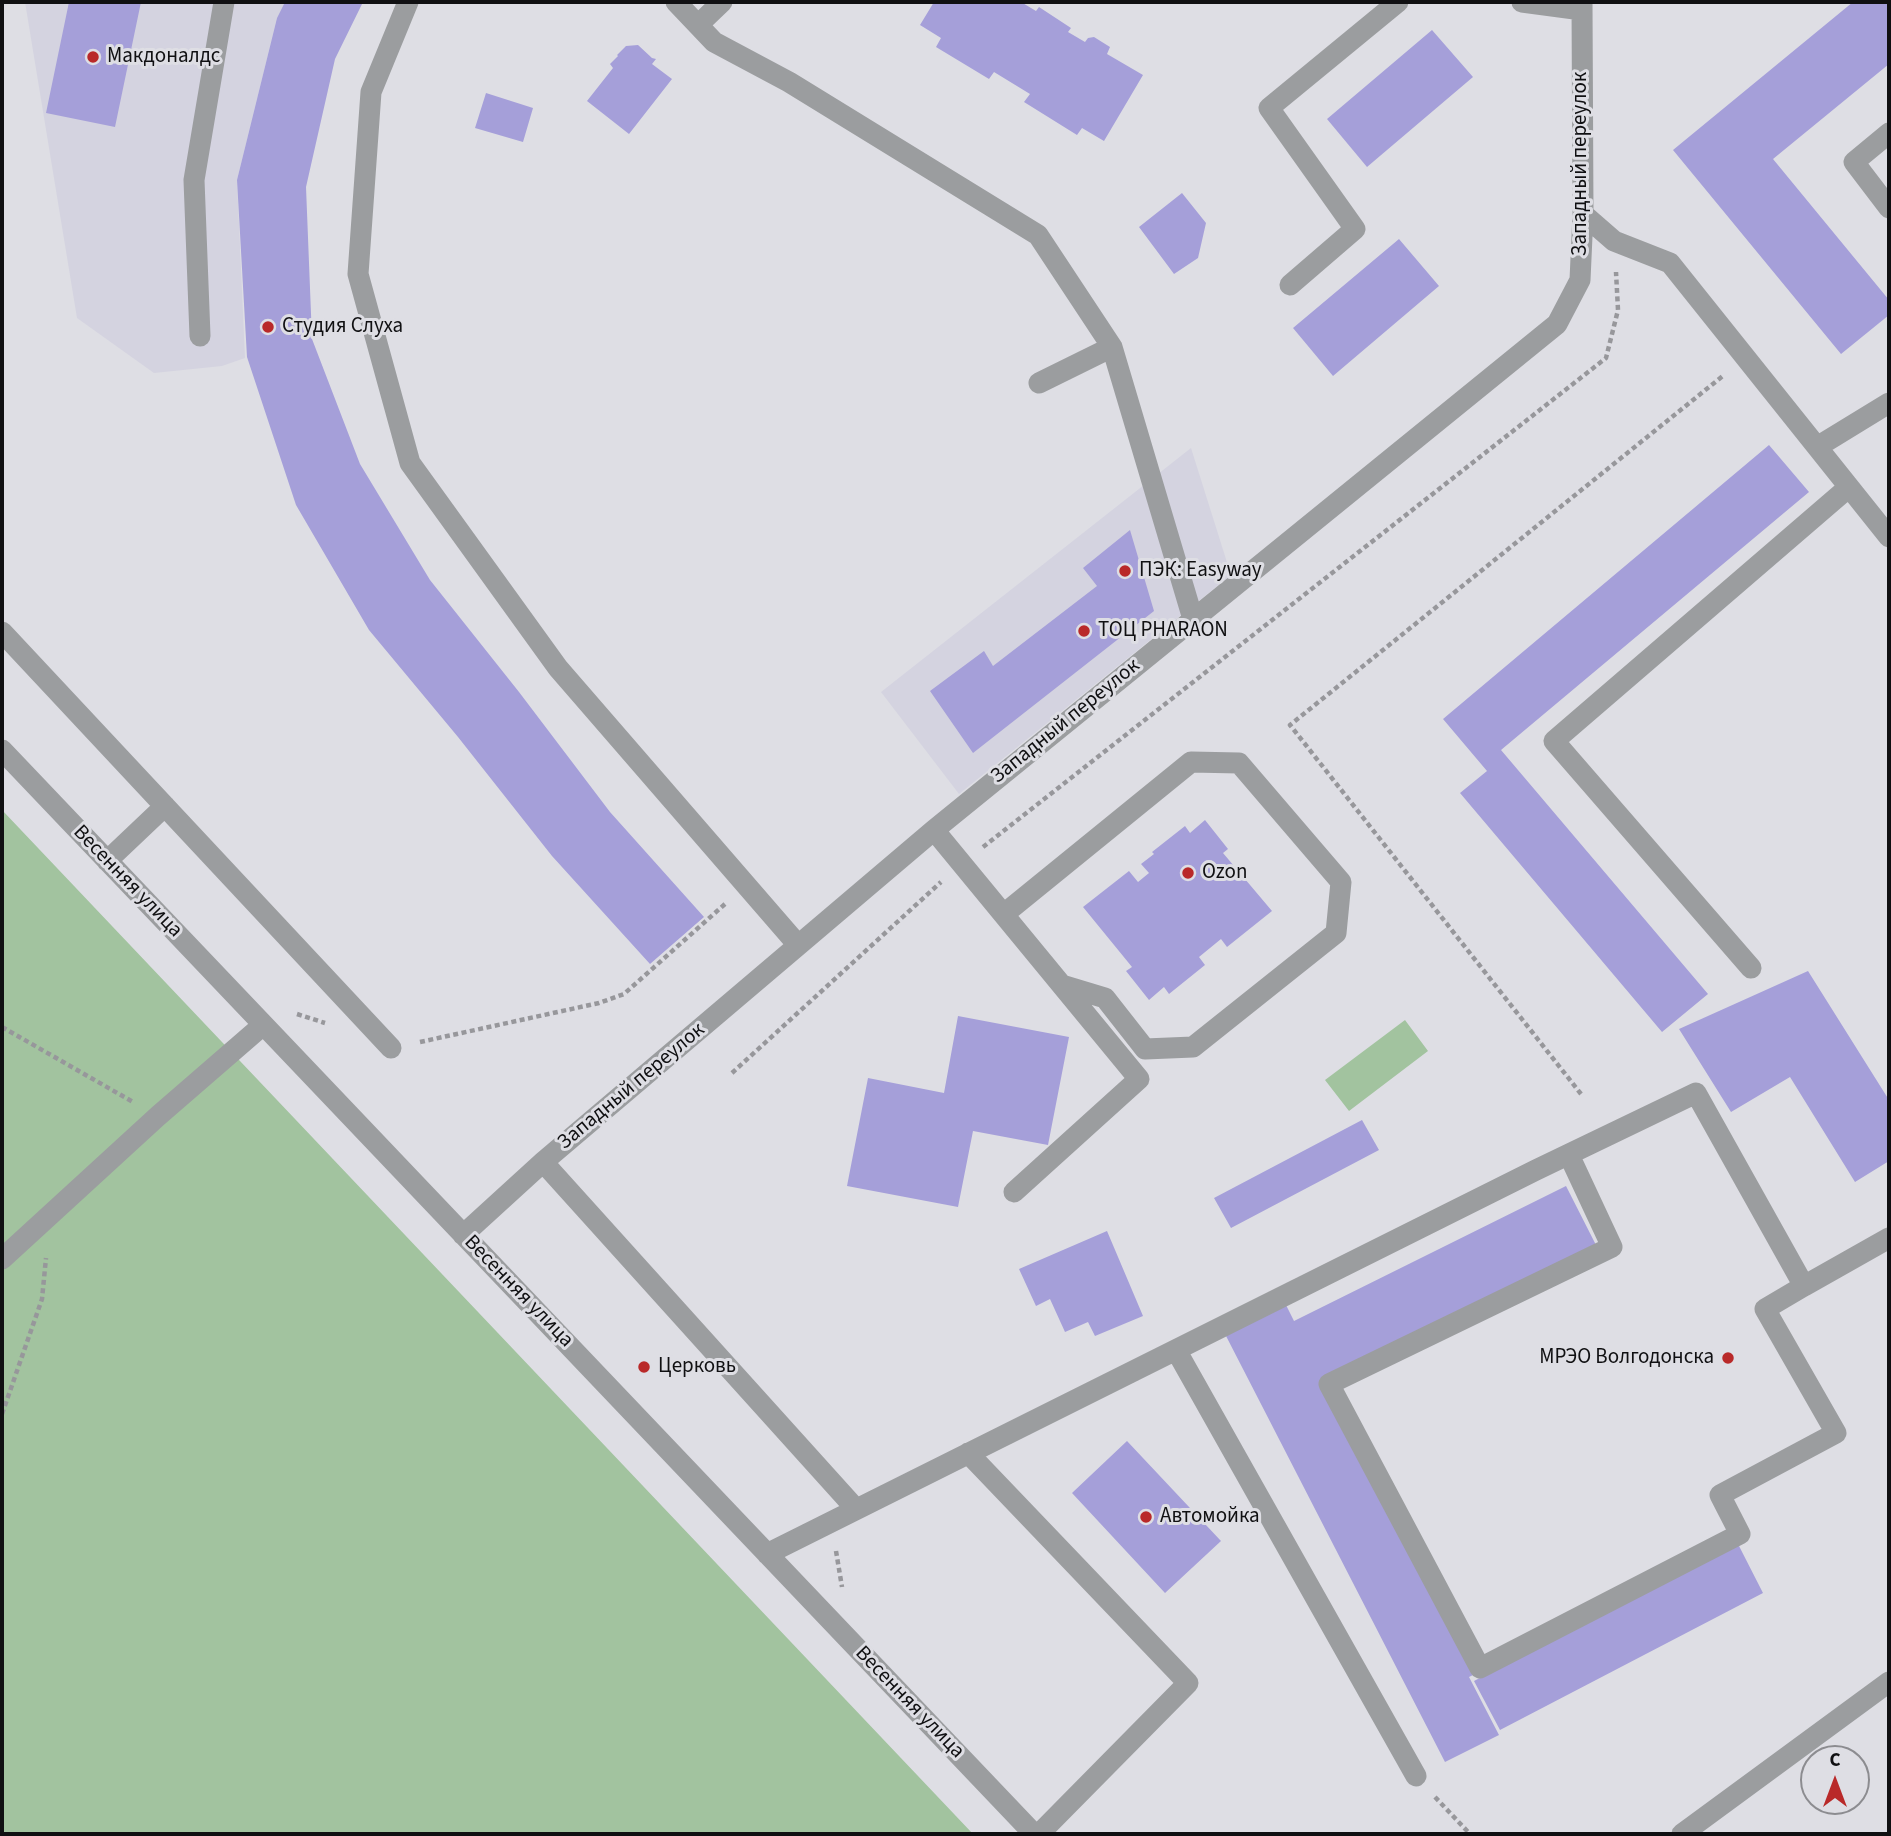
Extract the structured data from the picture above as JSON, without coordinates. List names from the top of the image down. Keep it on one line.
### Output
{"streets":{"street":["Западный переулок","Весенняя улица"]},"crossings":[["Западный переулок","Весенняя улица"]],"places":["Макдоналдс","Студия Слуха","ПЭК: Easyway","ТОЦ PHARAON","Ozon","МРЭО Волгодонска","Церковь","Автомойка"],"north":"top"}
